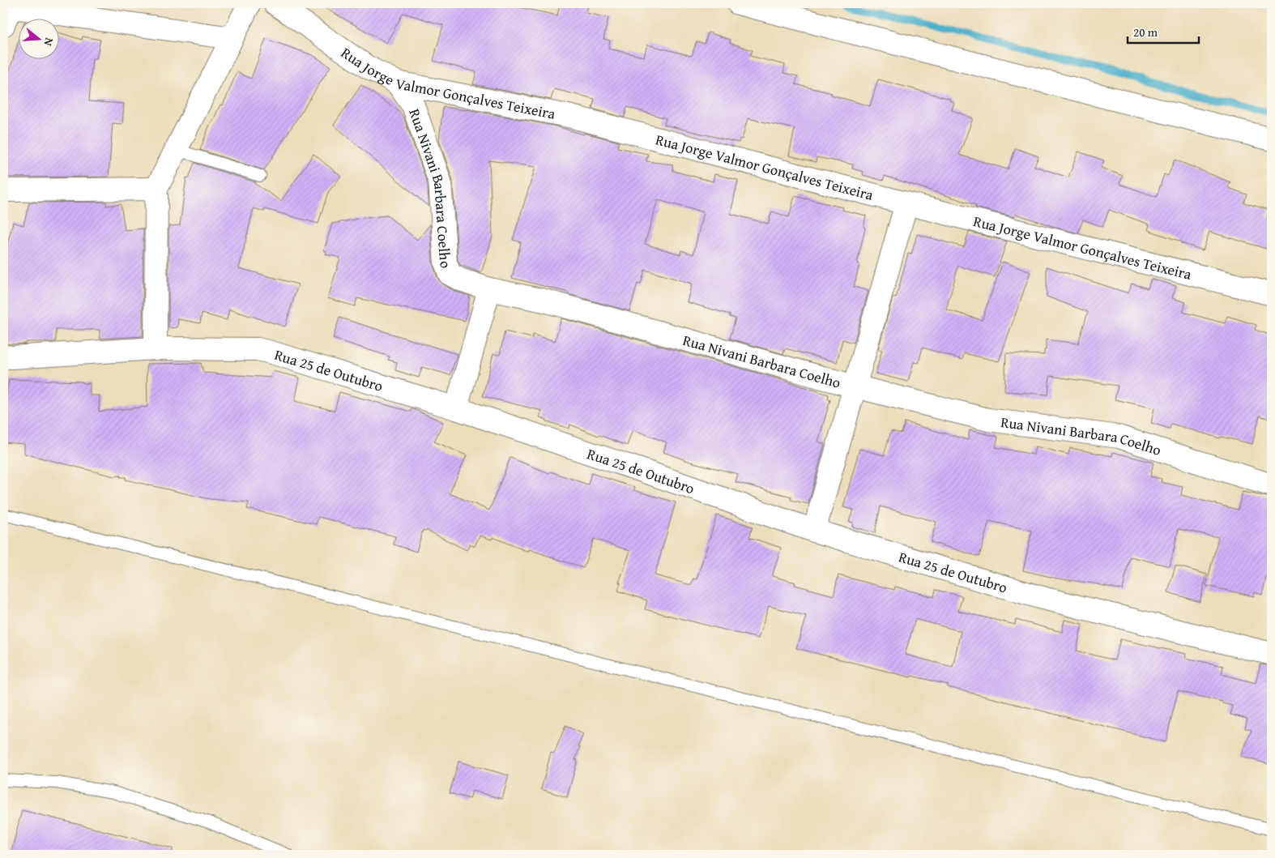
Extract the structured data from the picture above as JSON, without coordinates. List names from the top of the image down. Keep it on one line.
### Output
{"streets":{"street":["Rua Jorge Valmor Gonçalves Teixeira","Rua Nivani Barbara Coelho","Rua 25 de Outubro"]},"crossings":[["Rua Jorge Valmor Gonçalves Teixeira","Rua Nivani Barbara Coelho"]],"scale_bar":"20 m","north":"right"}
